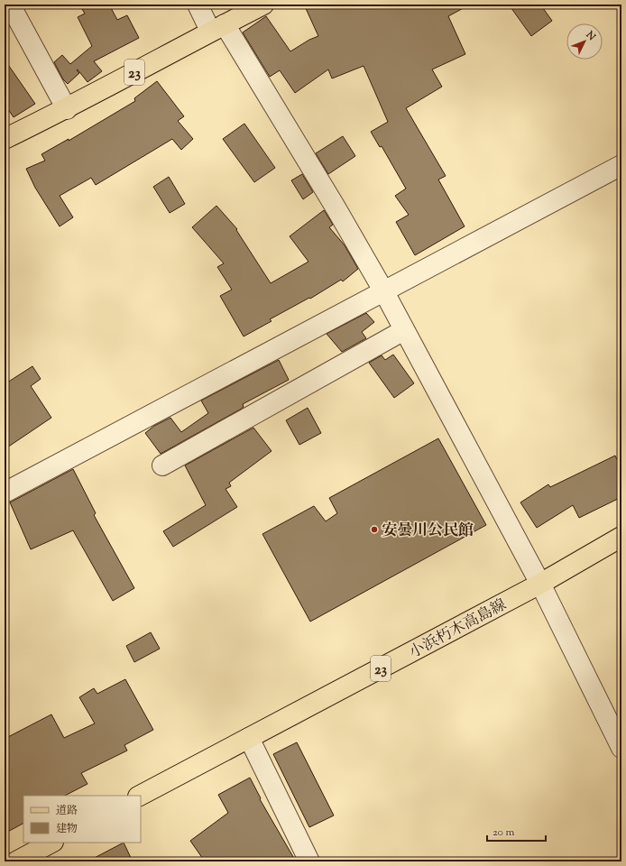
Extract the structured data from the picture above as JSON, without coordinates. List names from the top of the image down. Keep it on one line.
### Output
{"streets":{"main road":["23","小浜朽木高島線"]},"places":["安曇川公民館"],"legend":["道路","建物"],"scale_bar":"20 m","north":"top right"}
